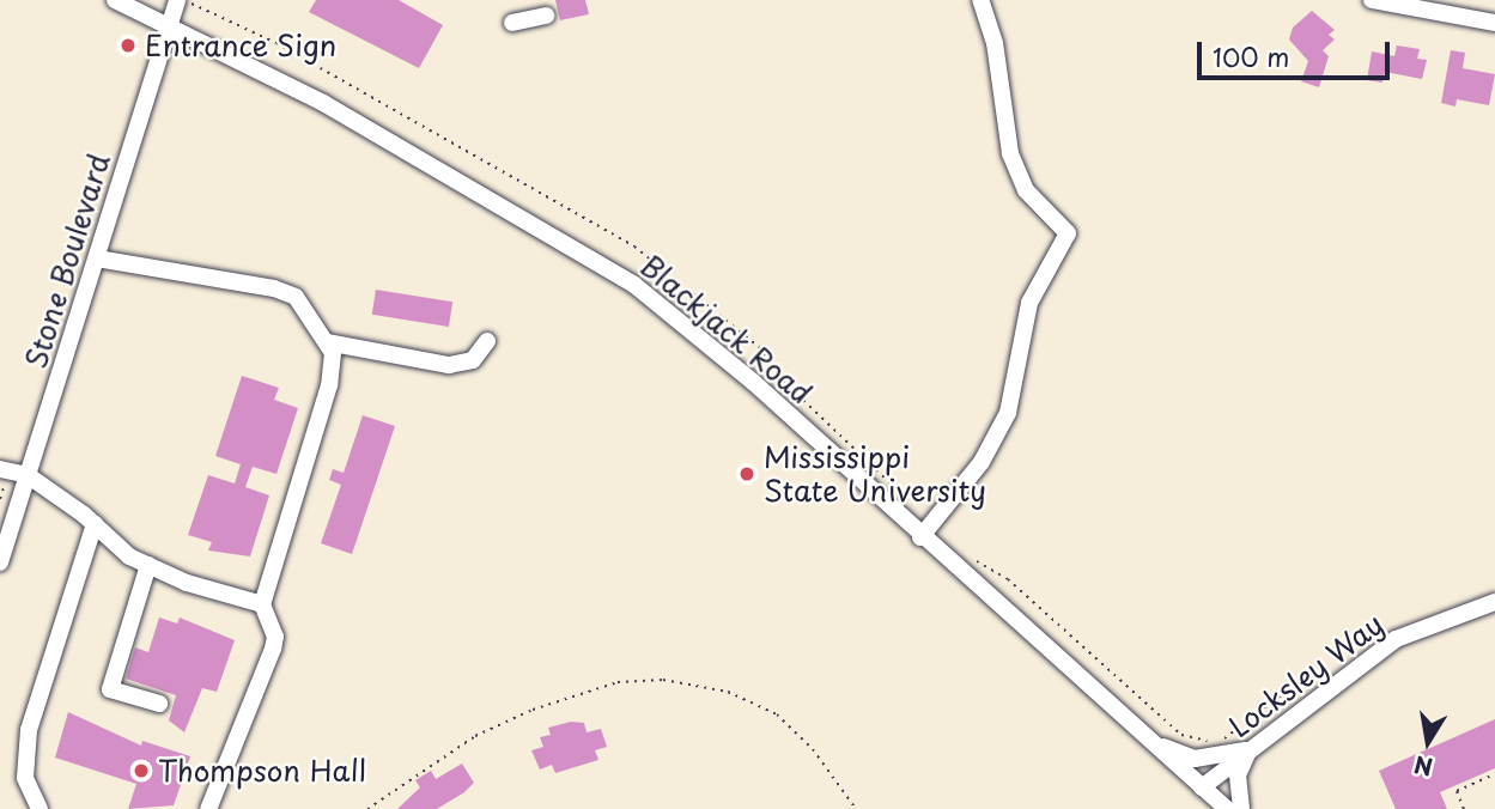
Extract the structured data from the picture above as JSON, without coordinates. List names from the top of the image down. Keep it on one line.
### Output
{"streets":{"street":["Stone Boulevard","Blackjack Road","Locksley Way"]},"crossings":[["Stone Boulevard","Blackjack Road"],["Blackjack Road","Locksley Way"]],"places":["Entrance Sign","Mississippi State University","Thompson Hall"],"scale_bar":"100 m","north":"bottom"}
